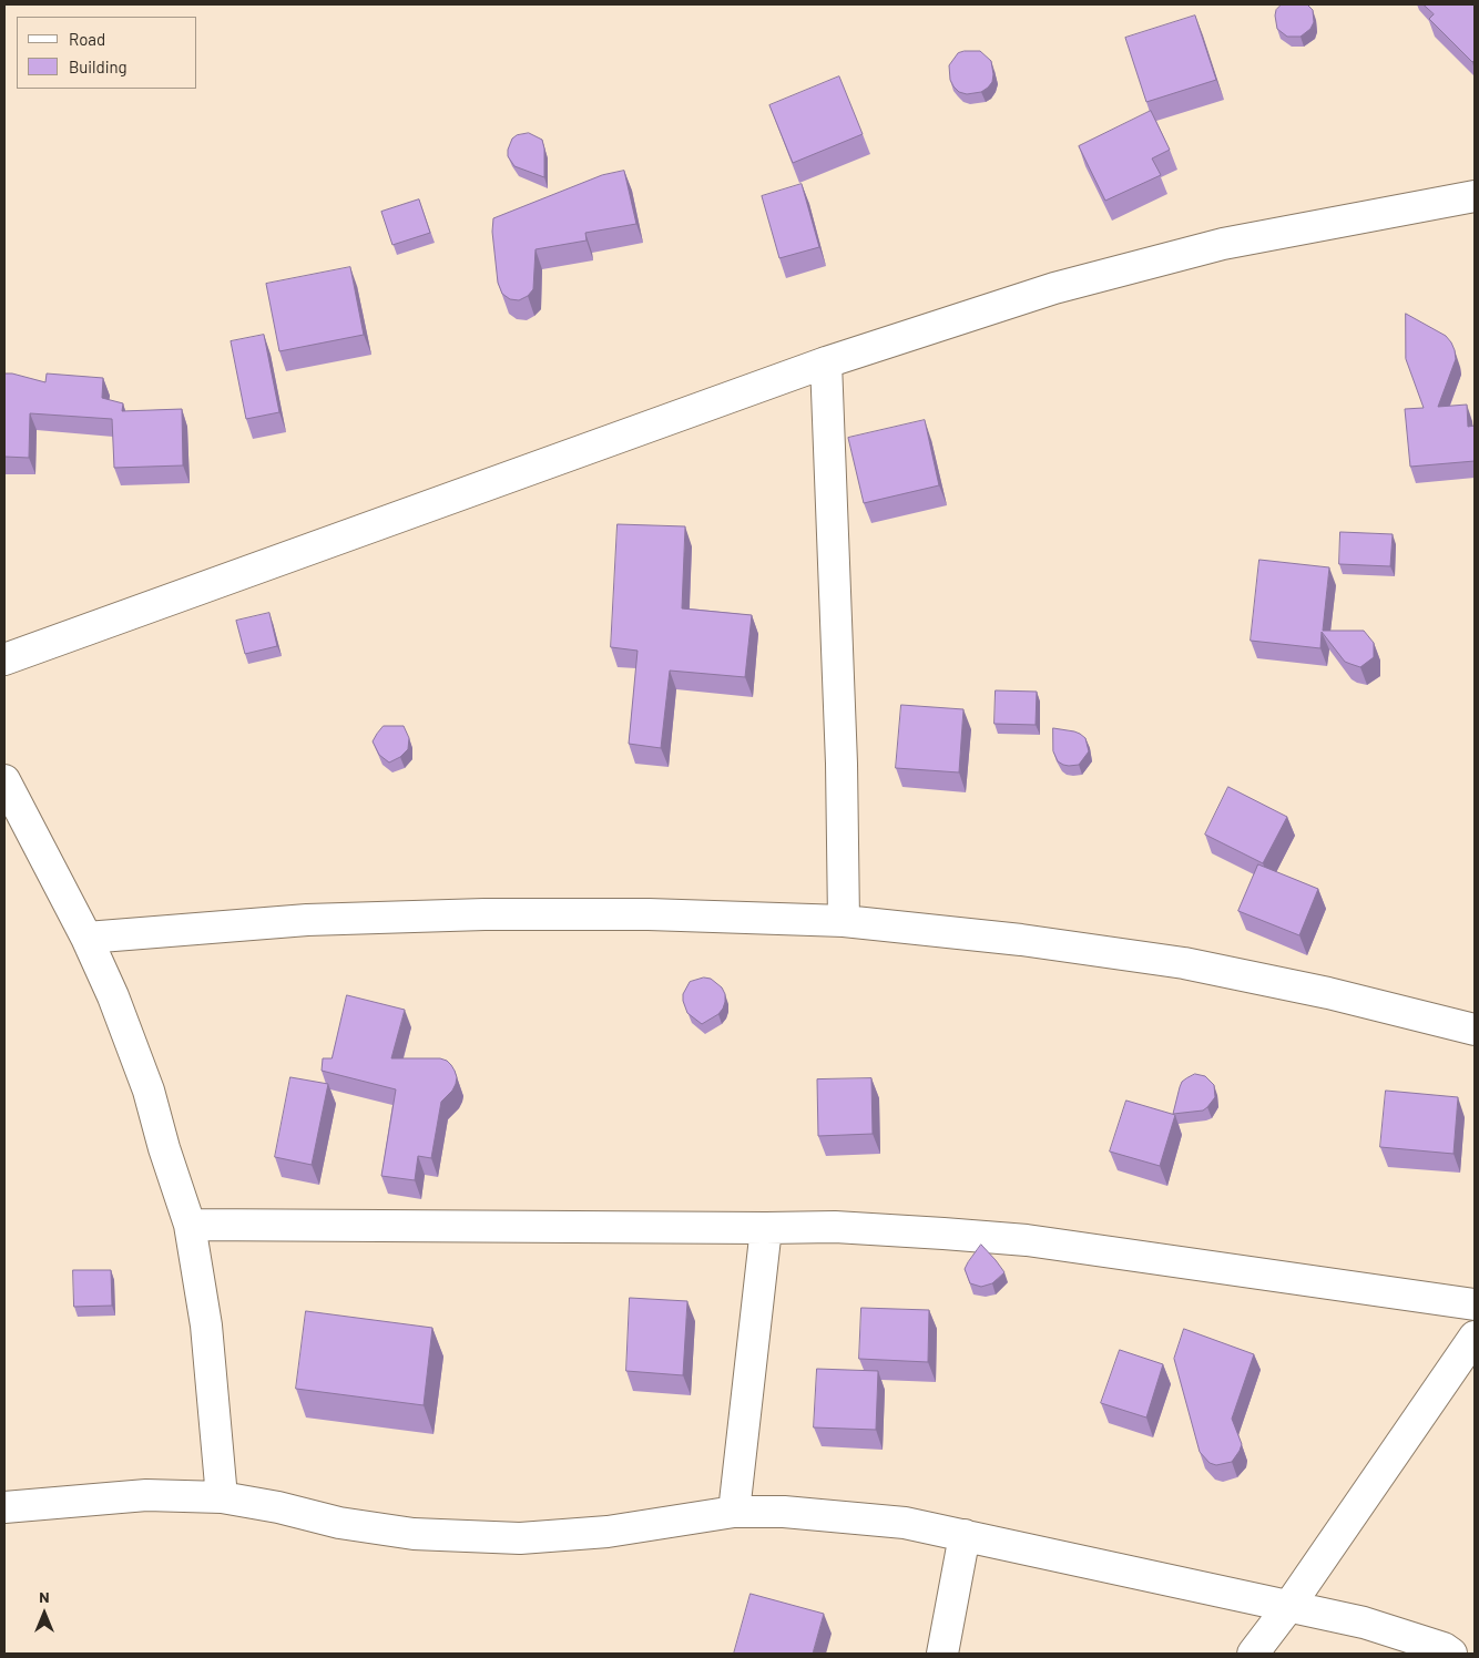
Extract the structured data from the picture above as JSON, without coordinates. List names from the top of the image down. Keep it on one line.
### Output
{"legend":["Road","Building"],"north":"top"}
